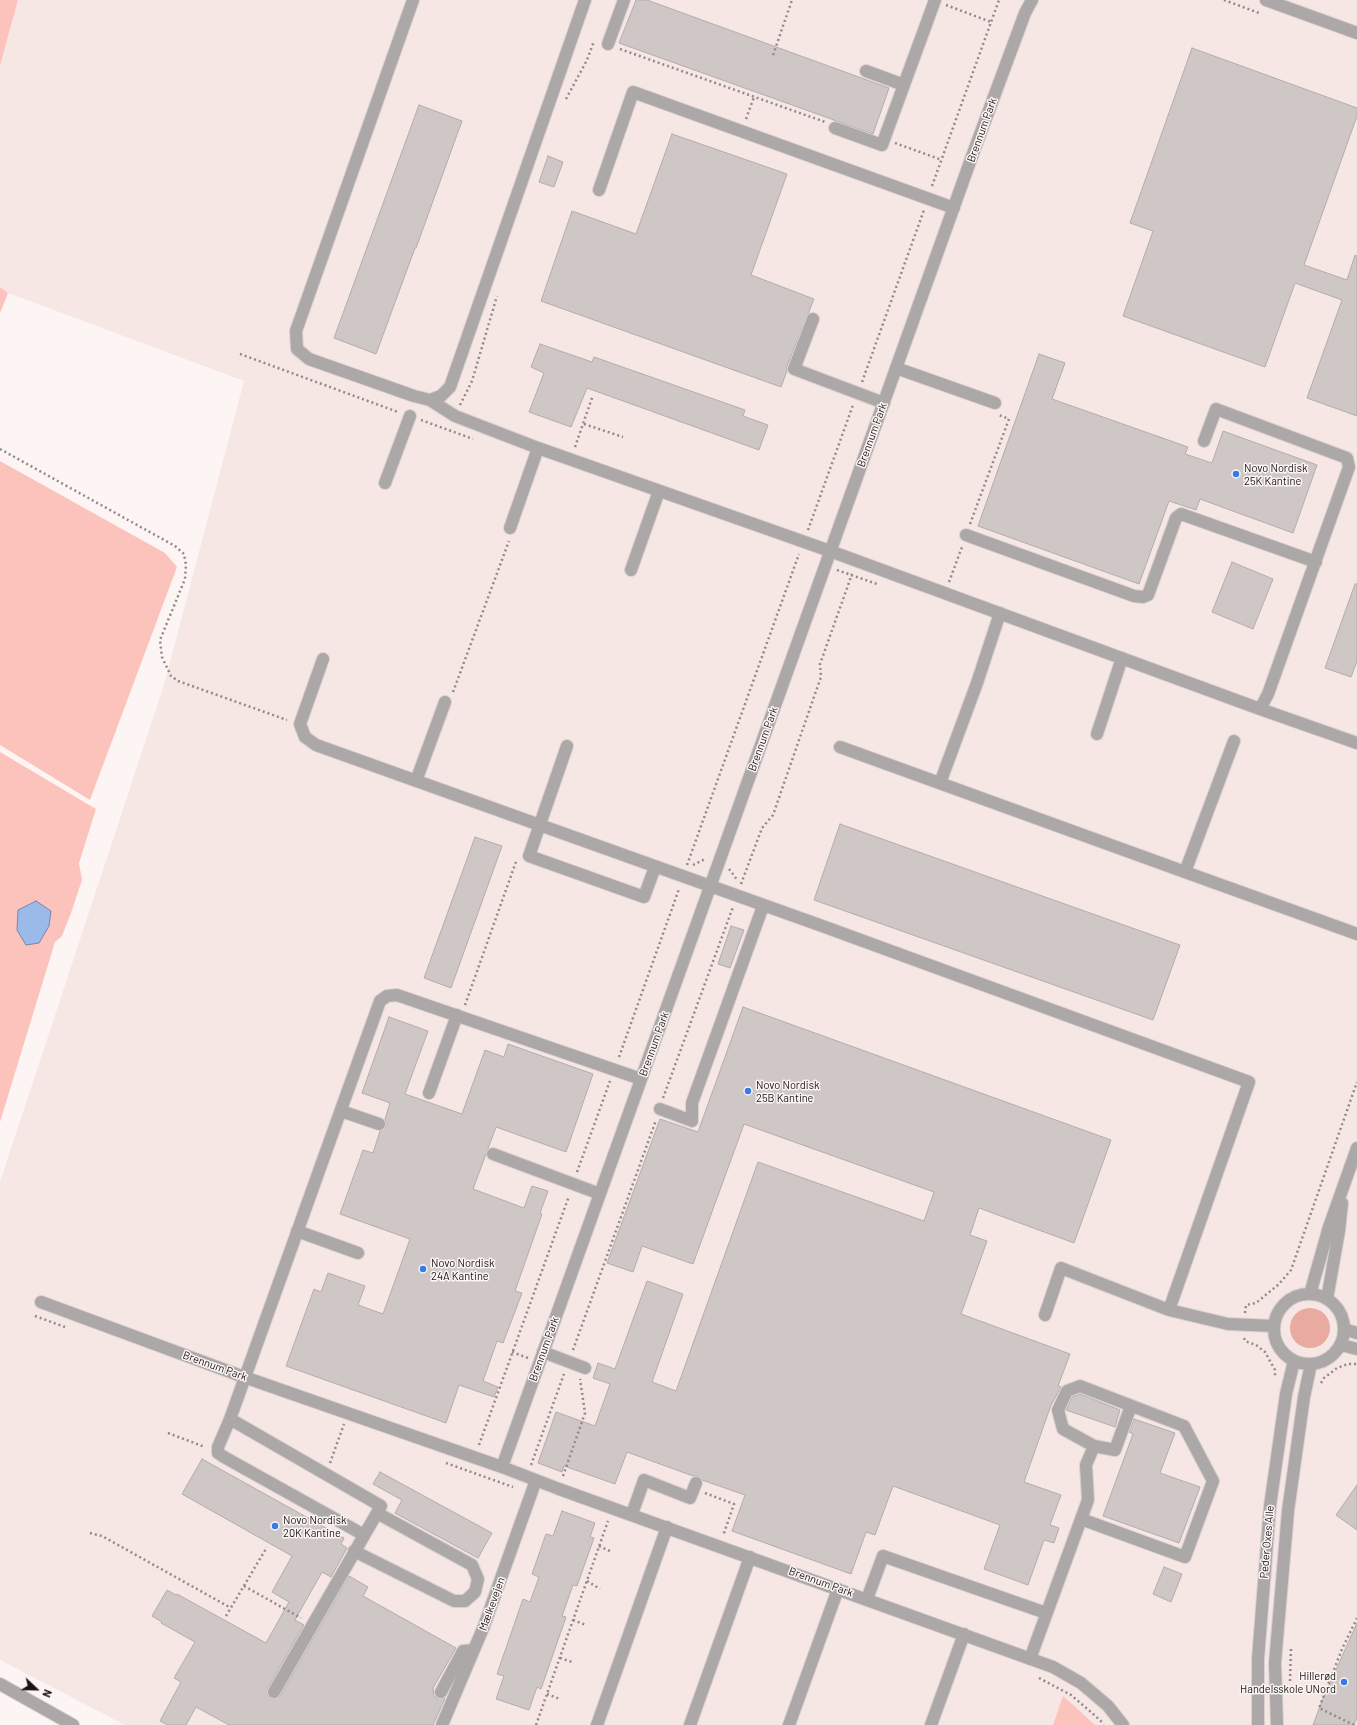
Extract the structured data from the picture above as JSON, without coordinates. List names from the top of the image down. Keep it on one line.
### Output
{"streets":{"street":["Brennum Park","Peder Oxes Alle","Mælkevejen"]},"crossings":[["Brennum Park","Mælkevejen"]],"places":["Novo Nordisk 25K Kantine","Novo Nordisk 25B Kantine","Novo Nordisk 24A Kantine","Novo Nordisk 20K Kantine","Hillerød Handelsskole UNord"],"north":"right"}
